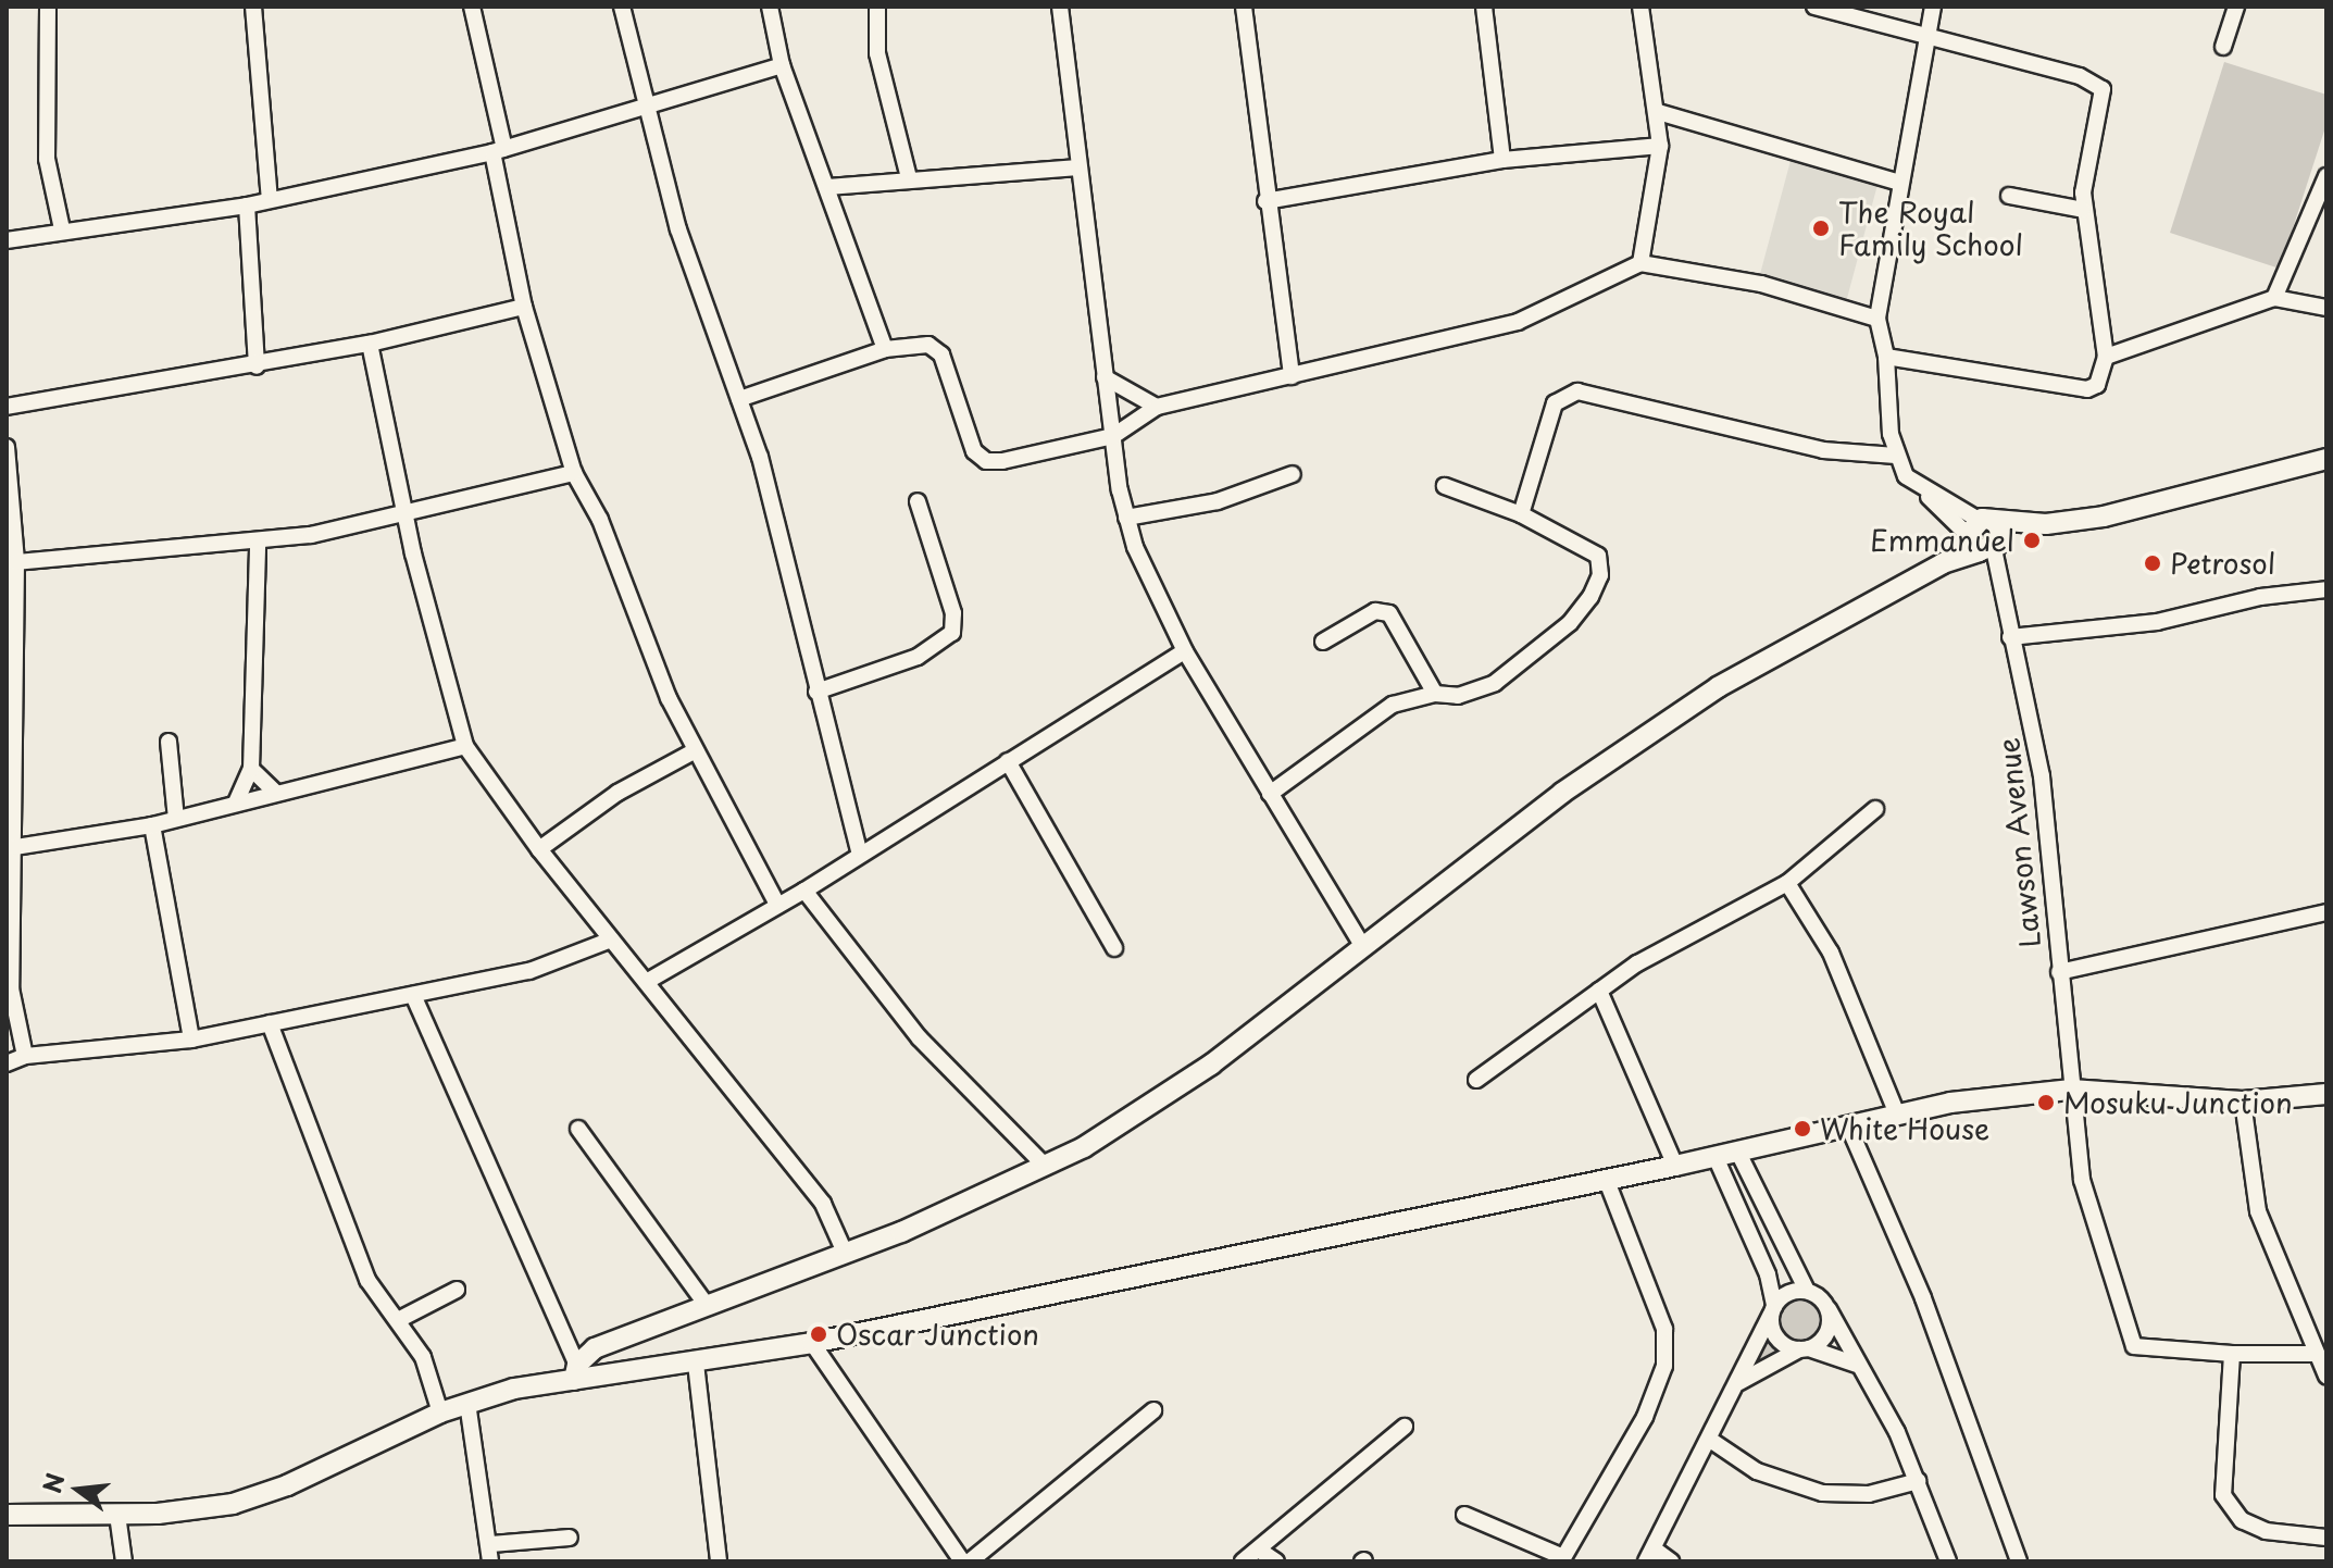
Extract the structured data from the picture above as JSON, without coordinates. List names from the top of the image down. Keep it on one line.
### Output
{"streets":{"street":["Lawson Avenue"]},"places":["The Royal Family School","Emmanuel","Petrosol","Mosuku Junction","White House","Oscar Junction"],"north":"left"}
